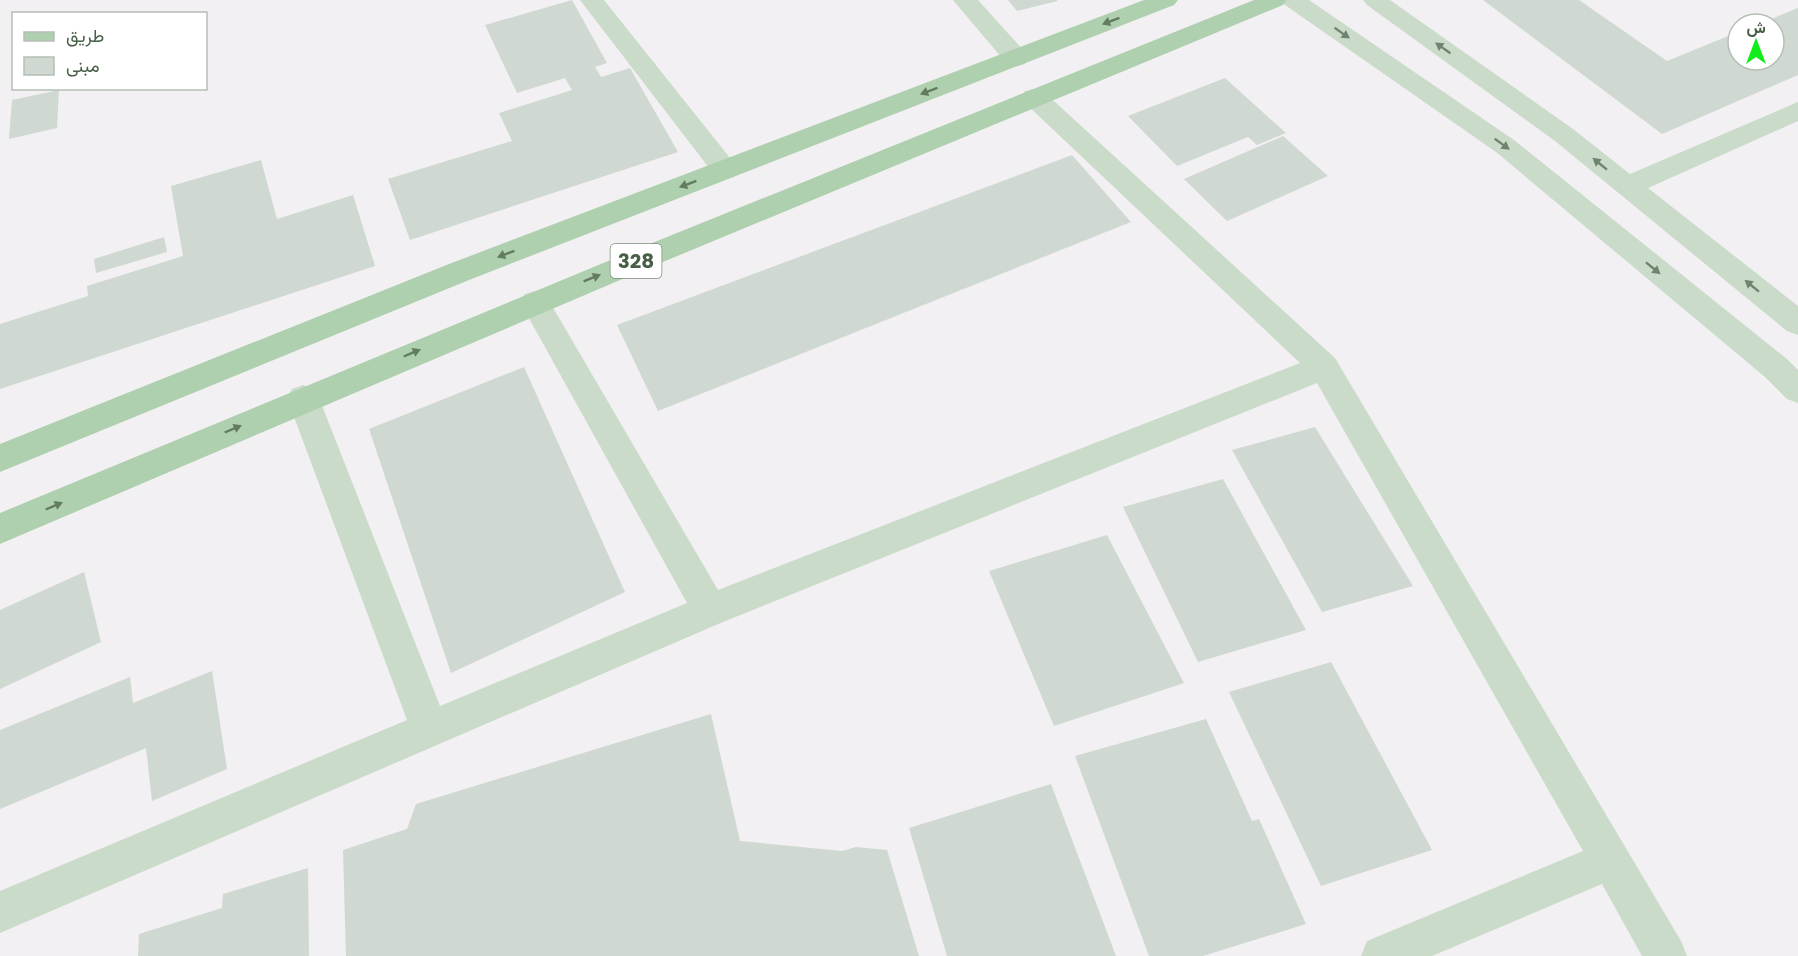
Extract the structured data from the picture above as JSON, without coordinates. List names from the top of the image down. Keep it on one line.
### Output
{"streets":{"main road":["328"]},"legend":["طريق","مبنى"],"north":"top"}
